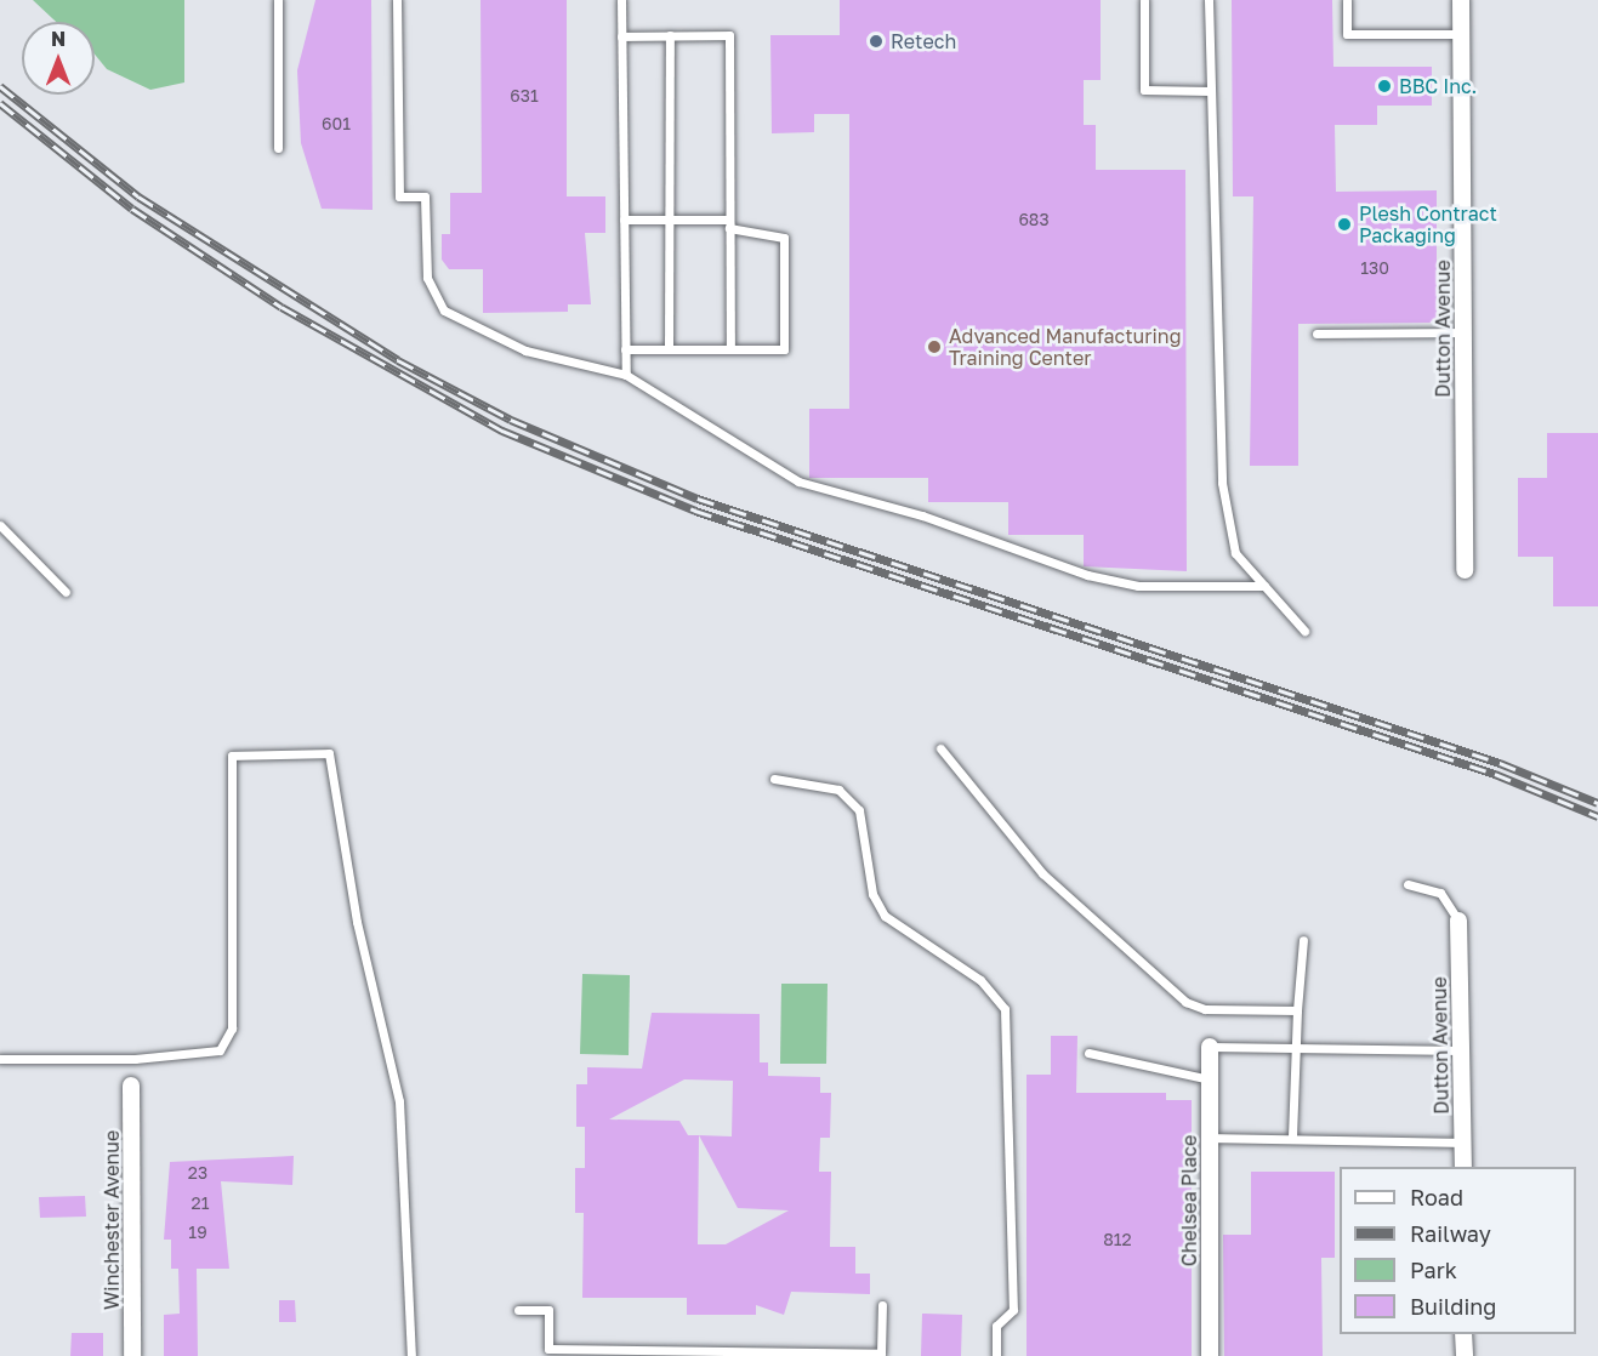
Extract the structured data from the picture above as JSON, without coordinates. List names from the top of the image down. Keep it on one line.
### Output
{"streets":{"street":["Dutton Avenue","Chelsea Place","Winchester Avenue"]},"places":["Retech","BBC Inc.","Plesh Contract Packaging","Advanced Manufacturing Training Center"],"house_numbers":["631","601","683","130","23","21","19","812"],"legend":["Road","Railway","Park","Building"],"north":"top"}
